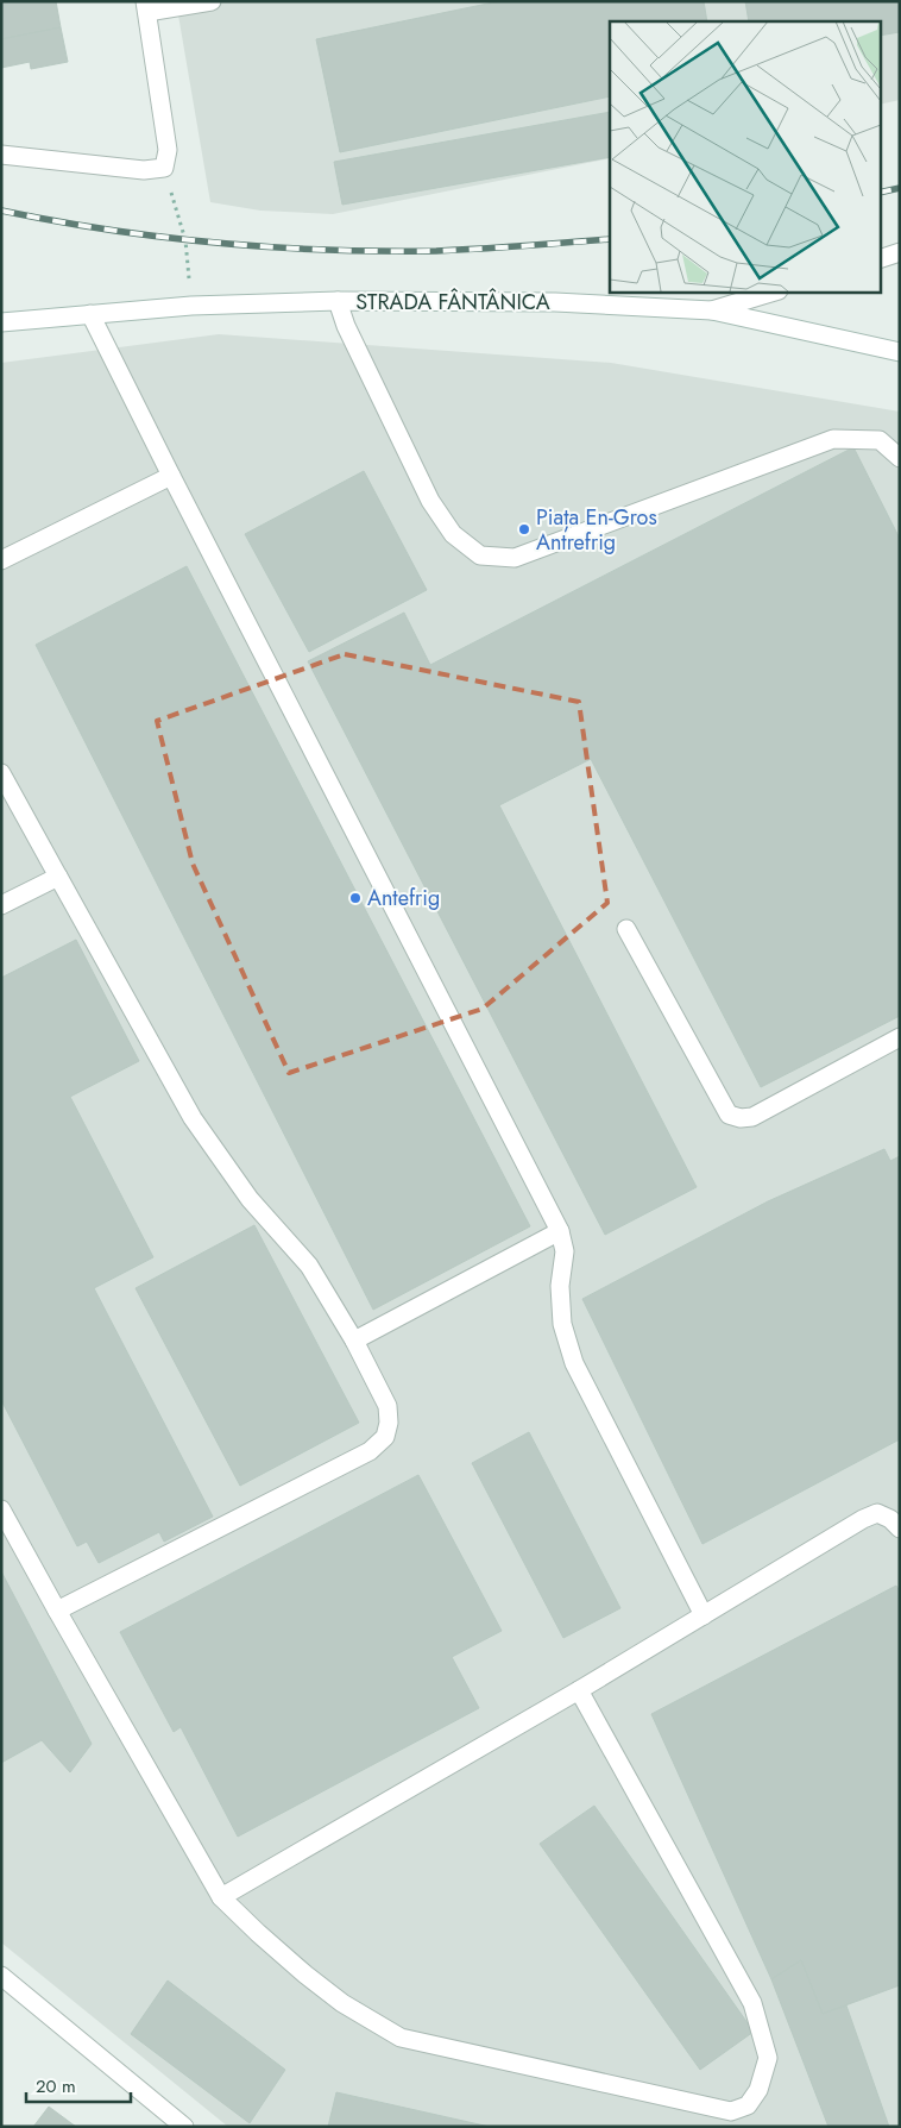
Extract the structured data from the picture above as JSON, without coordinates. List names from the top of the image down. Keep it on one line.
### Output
{"streets":{"street":["STRADA FÂNTÂNICA"]},"places":["Piața En-Gros Antrefrig","Antefrig"],"scale_bar":"20 m"}
